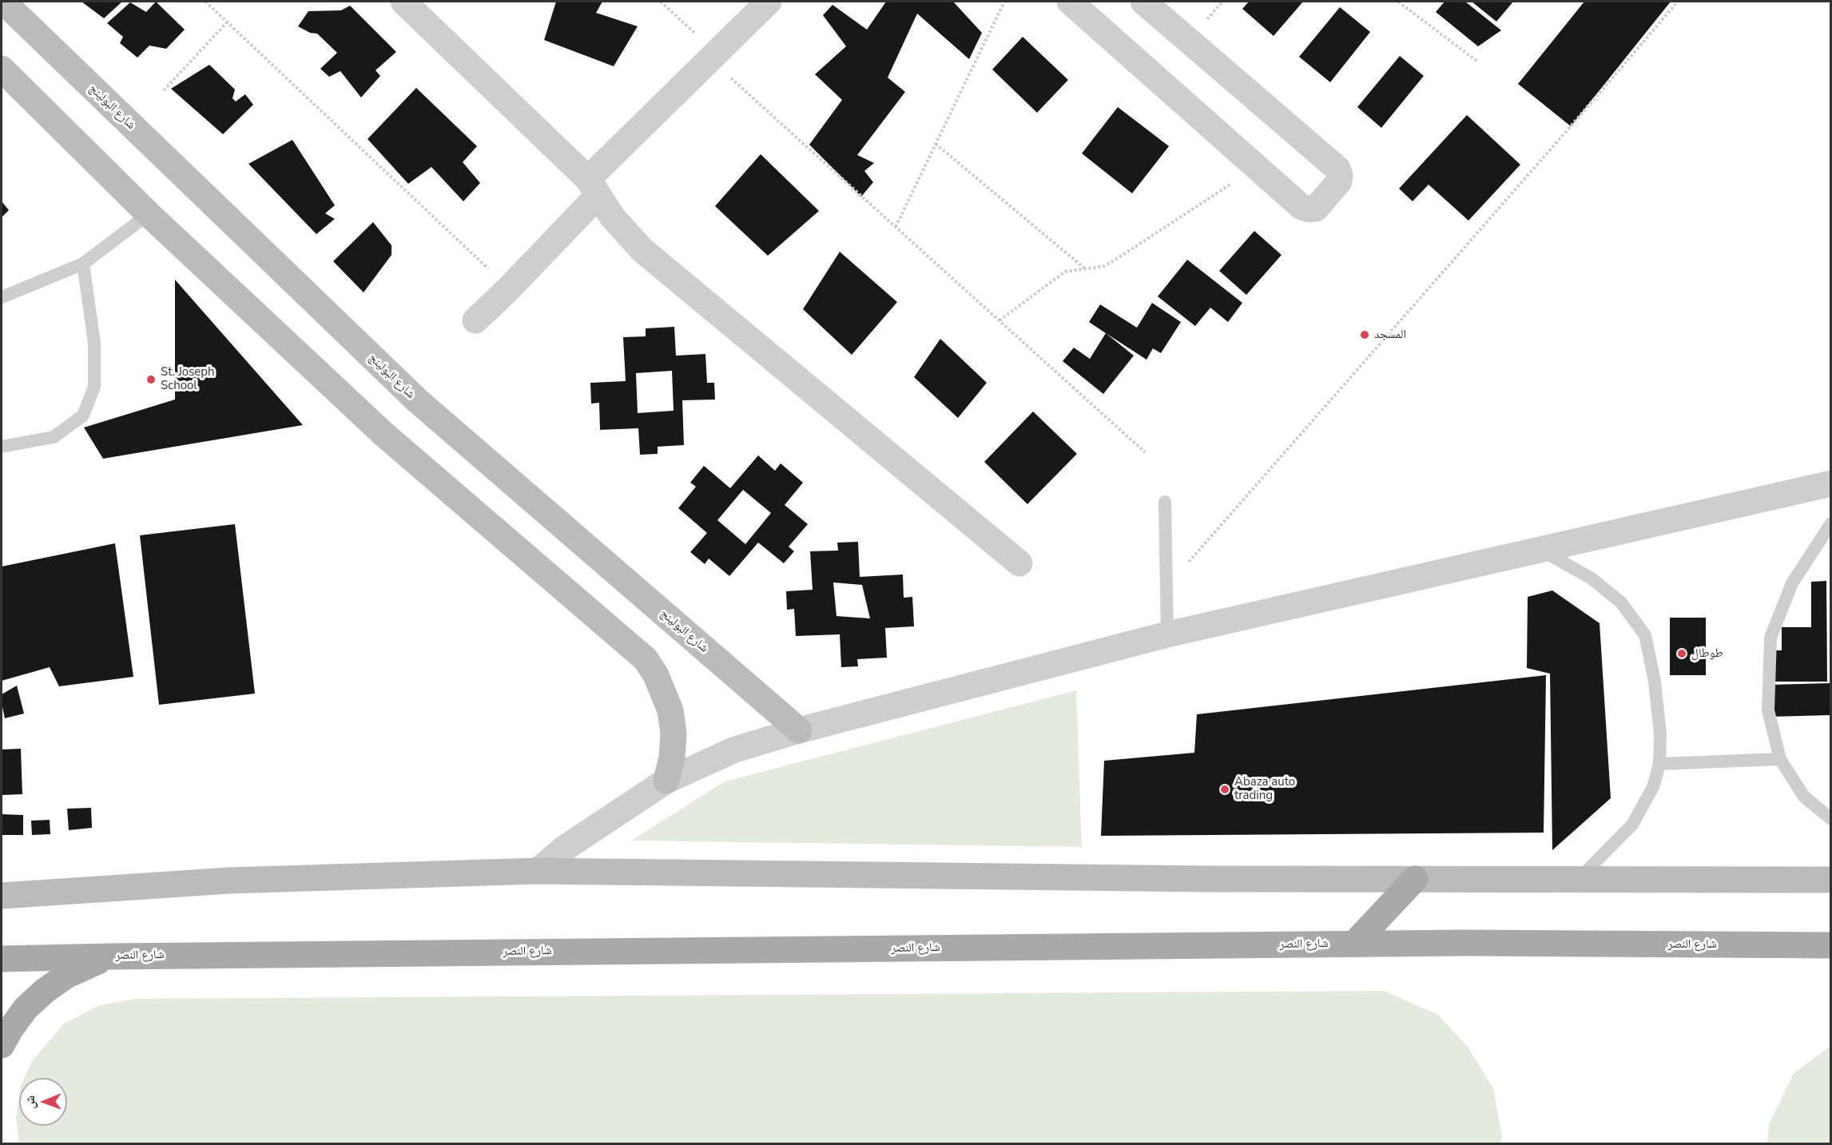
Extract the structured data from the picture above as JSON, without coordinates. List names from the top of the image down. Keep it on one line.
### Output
{"streets":{"main road":["شارع النصر"],"street":["شارع البولينج"]},"places":["المسجد","St. Joseph School","طوطال","Abaza auto trading"],"north":"left"}
